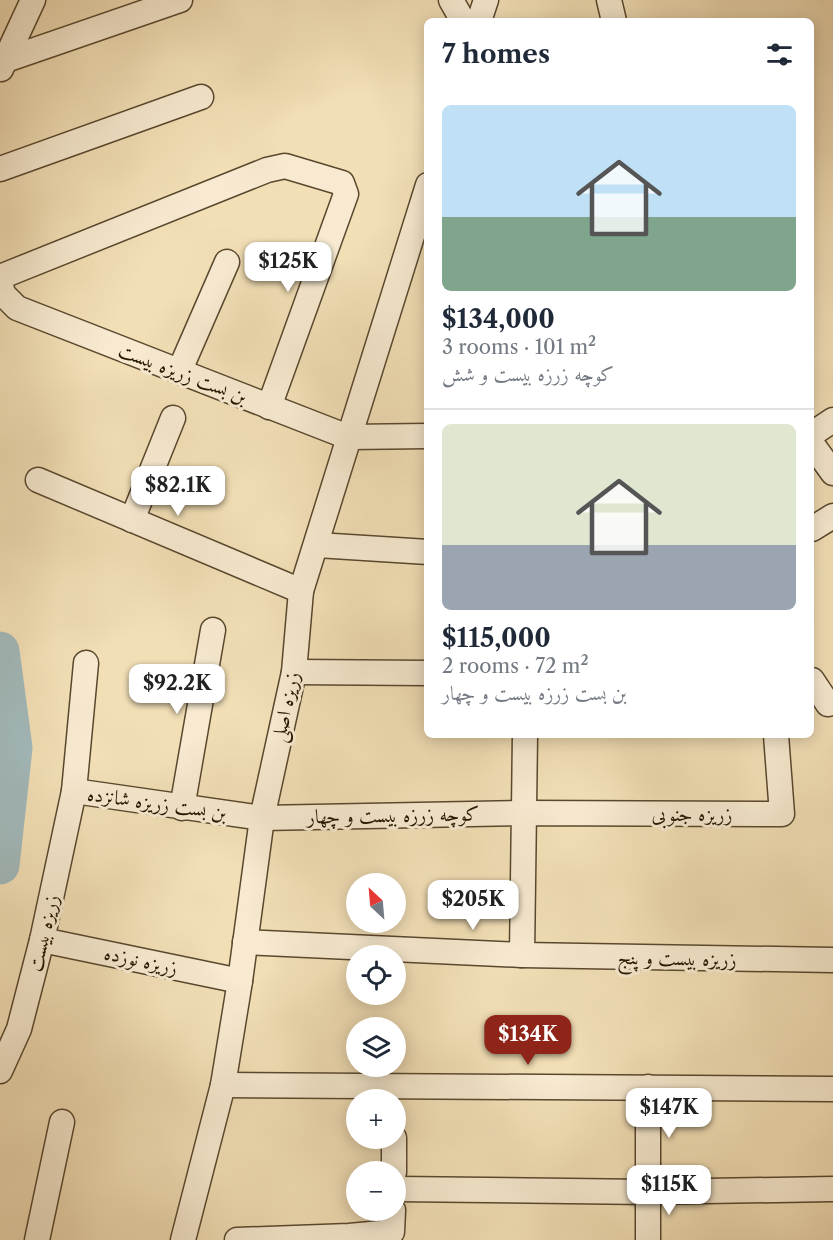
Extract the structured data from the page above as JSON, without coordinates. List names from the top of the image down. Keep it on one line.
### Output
{"streets":{"street":["بن بست زریزه بیست","زریزه اصلی","بن بست زریزه شانزده","زریزه جنوبی","کوچه زرزه بیست و چهار","زریزه بیست","زریزه بیست و پنج","زریزه نوزده"]},"crossings":[["بن بست زریزه بیست","زریزه اصلی"],["زریزه اصلی","بن بست زریزه شانزده"],["زریزه اصلی","کوچه زرزه بیست و چهار"],["زریزه اصلی","زریزه بیست و پنج"],["زریزه اصلی","زریزه نوزده"],["بن بست زریزه شانزده","کوچه زرزه بیست و چهار"],["بن بست زریزه شانزده","زریزه بیست"],["زریزه جنوبی","کوچه زرزه بیست و چهار"],["زریزه بیست","زریزه نوزده"]],"north":"top left","page":{"heading":"7 homes","list":[{"name":"$134,000","note":"3 rooms · 101 m² · کوچه زرزه بیست و شش"},{"name":"$115,000","note":"2 rooms · 72 m² · بن بست زرزه بیست و چهار"}],"price":["$125K","$82.1K","$92.2K","$205K","$134K","$147K","$115K"],"map_buttons":["+","−"]}}
